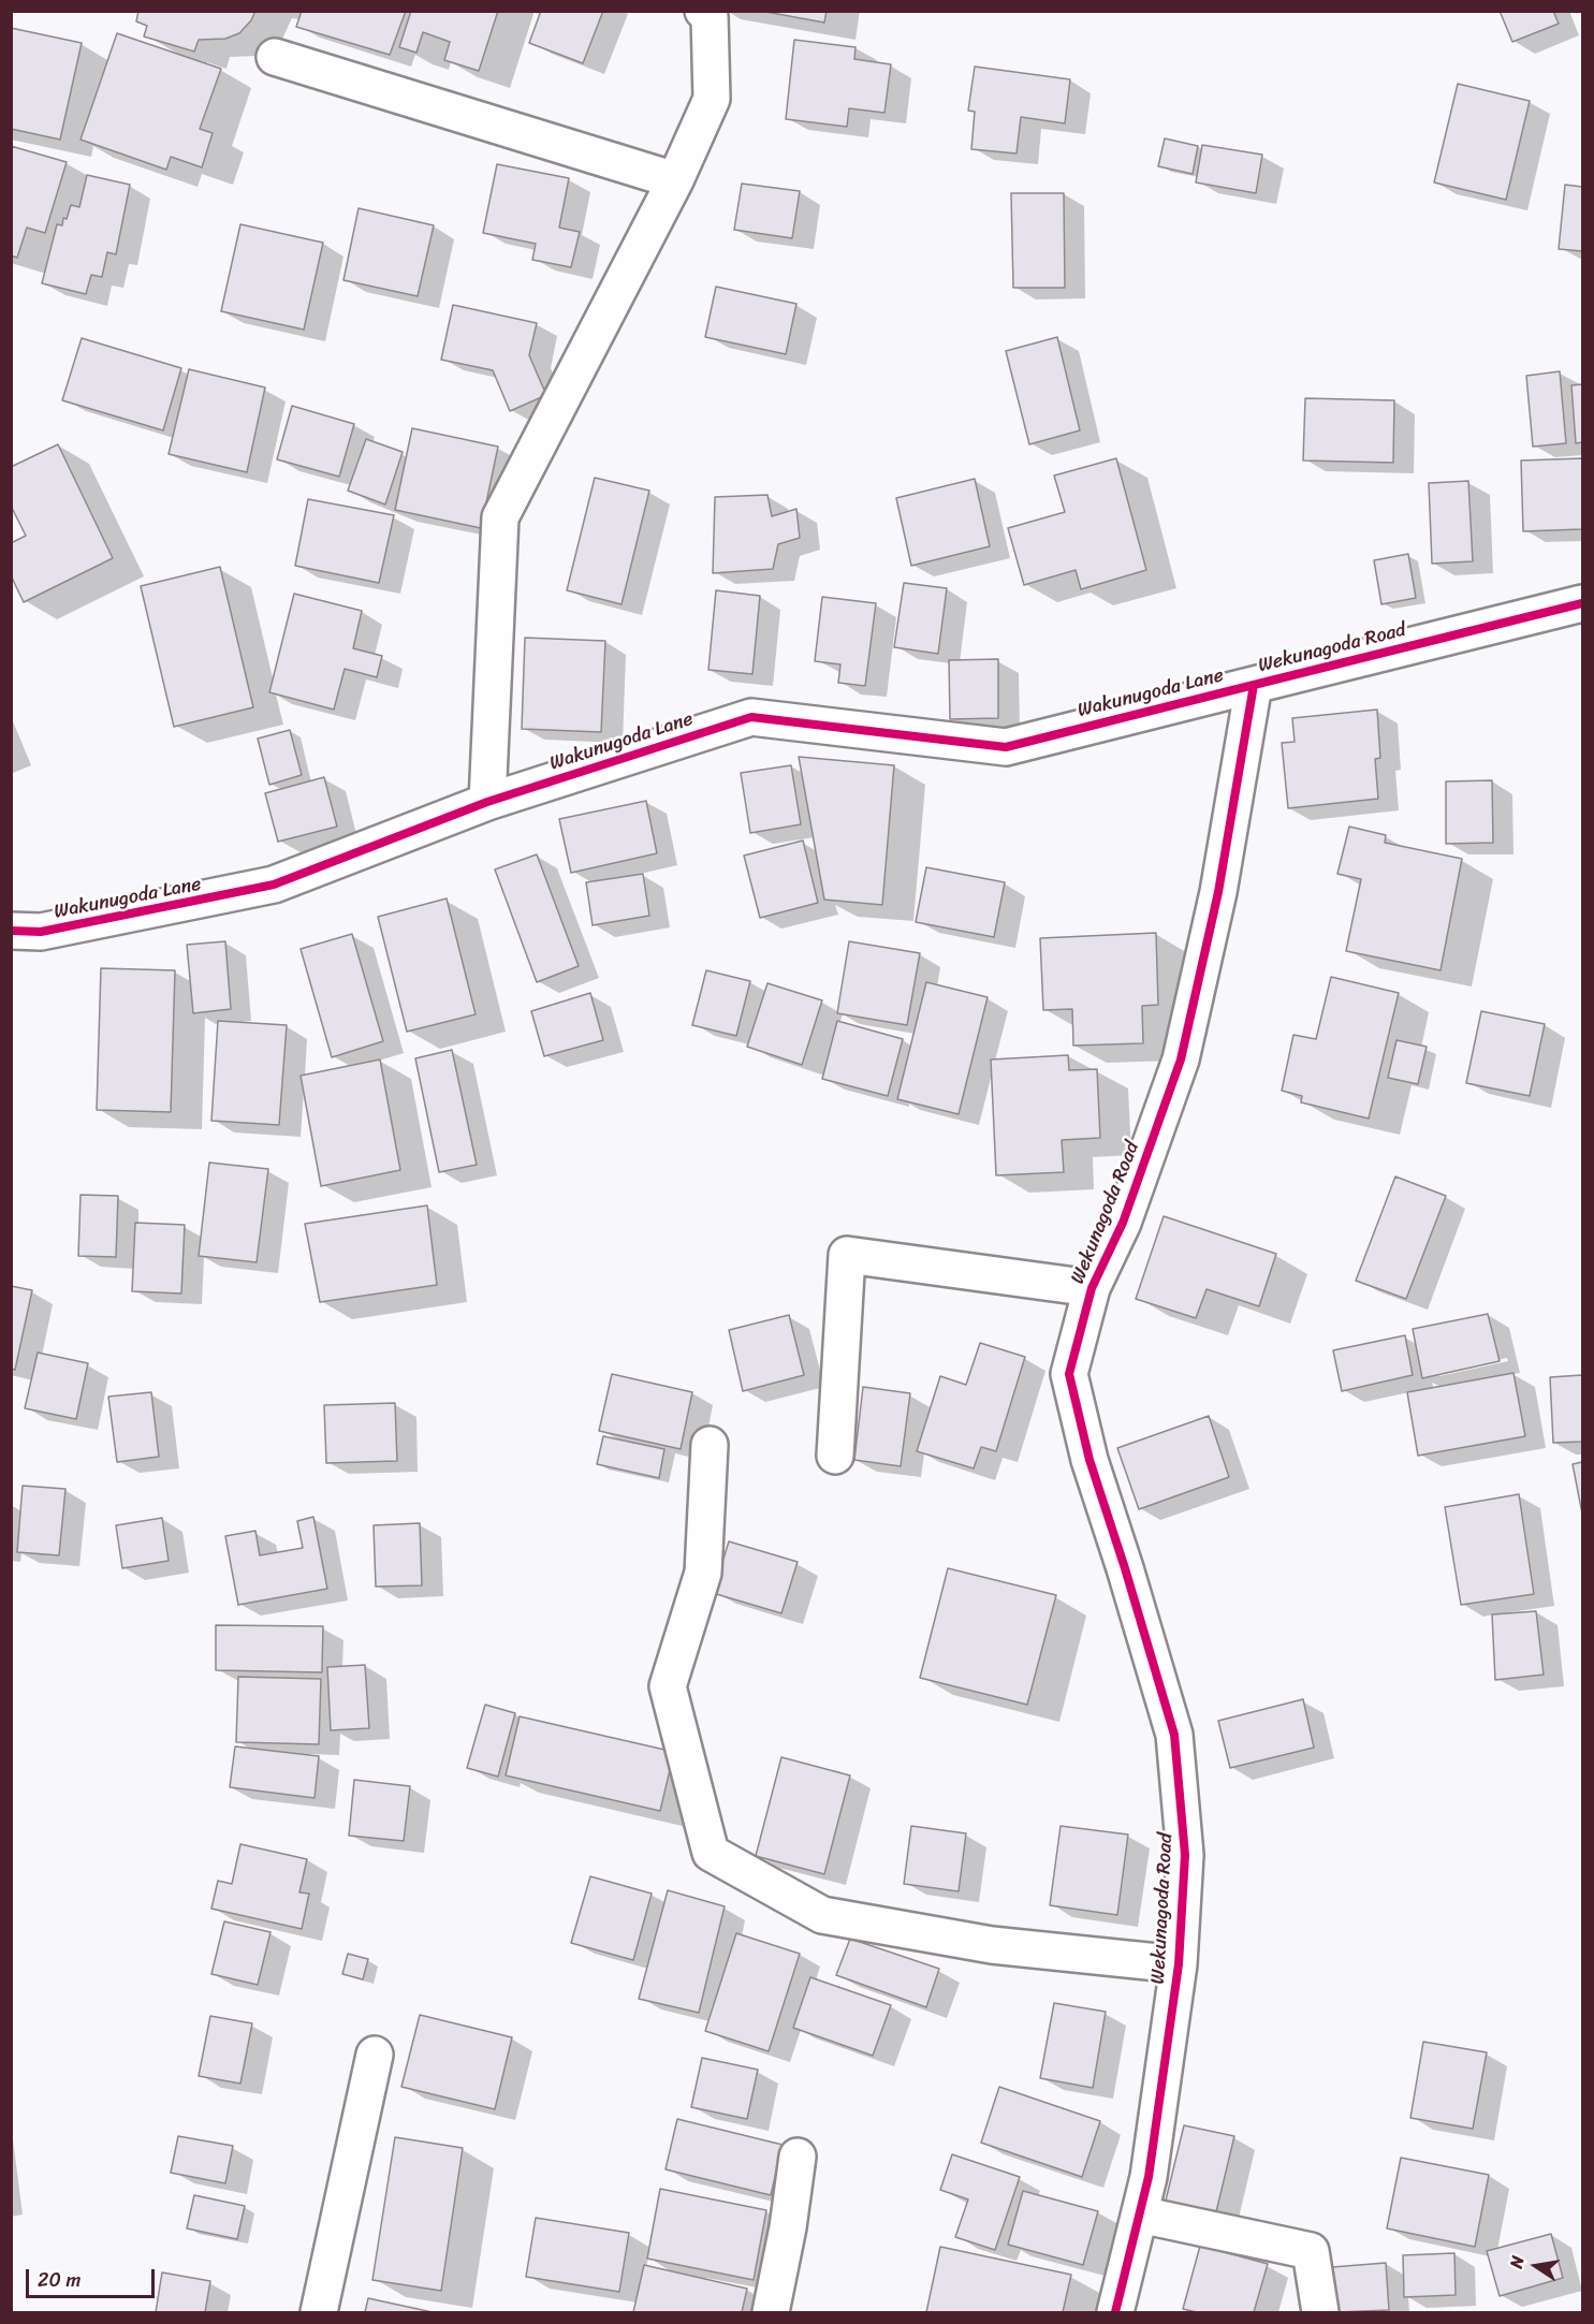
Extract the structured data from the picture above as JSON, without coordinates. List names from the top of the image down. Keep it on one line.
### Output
{"streets":{"street":["Wekunagoda Road","Wakunugoda Lane"]},"crossings":[["Wekunagoda Road","Wakunugoda Lane"]],"scale_bar":"20 m","north":"left"}
